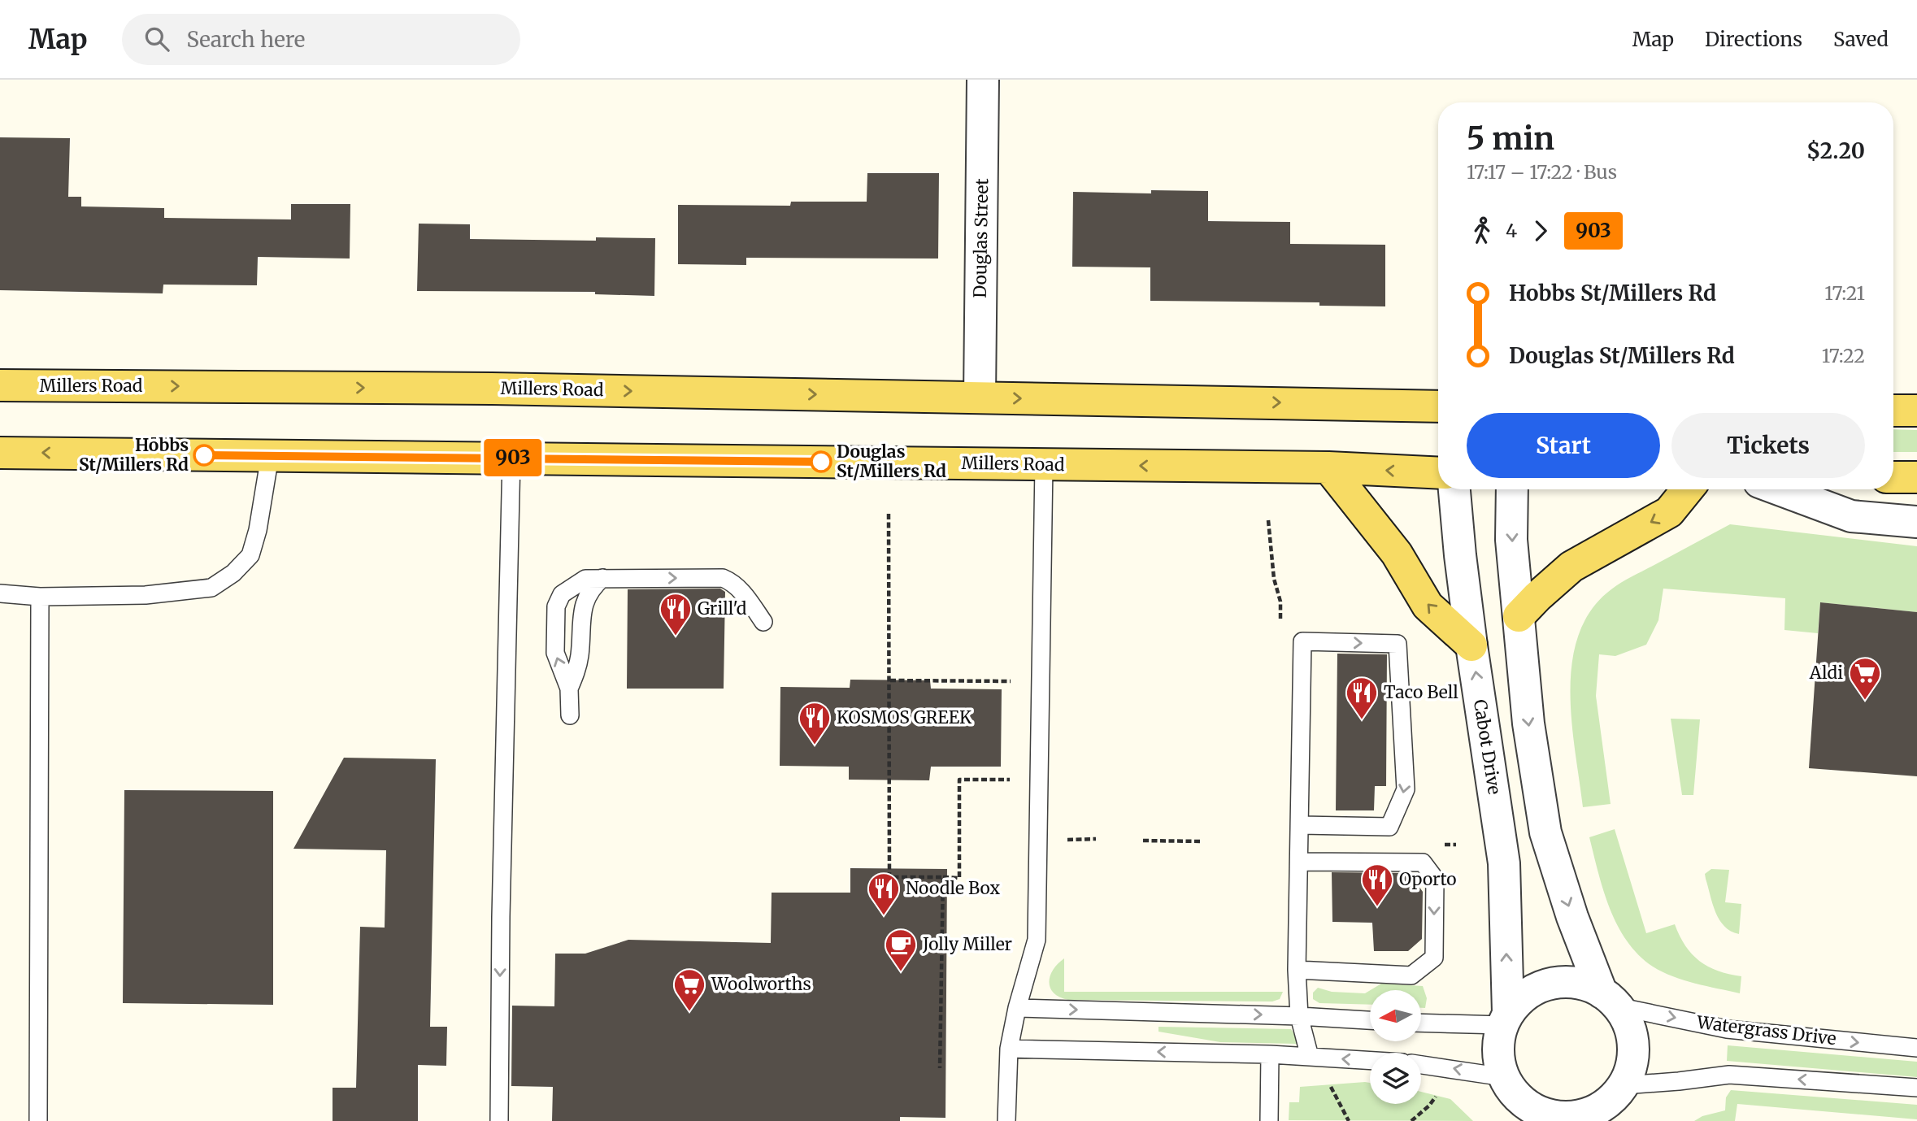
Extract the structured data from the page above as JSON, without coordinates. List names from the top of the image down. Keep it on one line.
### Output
{"streets":{"main road":["Millers Road"],"street":["Douglas Street","Cabot Drive"],"lane":["Watergrass Drive"]},"crossings":[["Douglas Street","Millers Road"],["Cabot Drive","Watergrass Drive"]],"places":{"other":["Hobbs St/Millers Rd","Douglas St/Millers Rd"],"restaurant":["Grill'd","Taco Bell","KOSMOS GREEK","Oporto","Noodle Box"],"supermarket":["Aldi","Woolworths"],"cafe":["Jolly Miller"]},"lines":["bus line 903"],"north":"left","page":{"header":"Map","search":"Search here","nav":["Map","Directions","Saved"],"on_map":"903","heading":["5 min","17:17 – 17:22 · Bus","$2.20"],"legs":["4","903"],"list":[{"name":"Hobbs St/Millers Rd","value":"17:21"},{"name":"Douglas St/Millers Rd","value":"17:22"}],"buttons":["Start","Tickets"]}}
